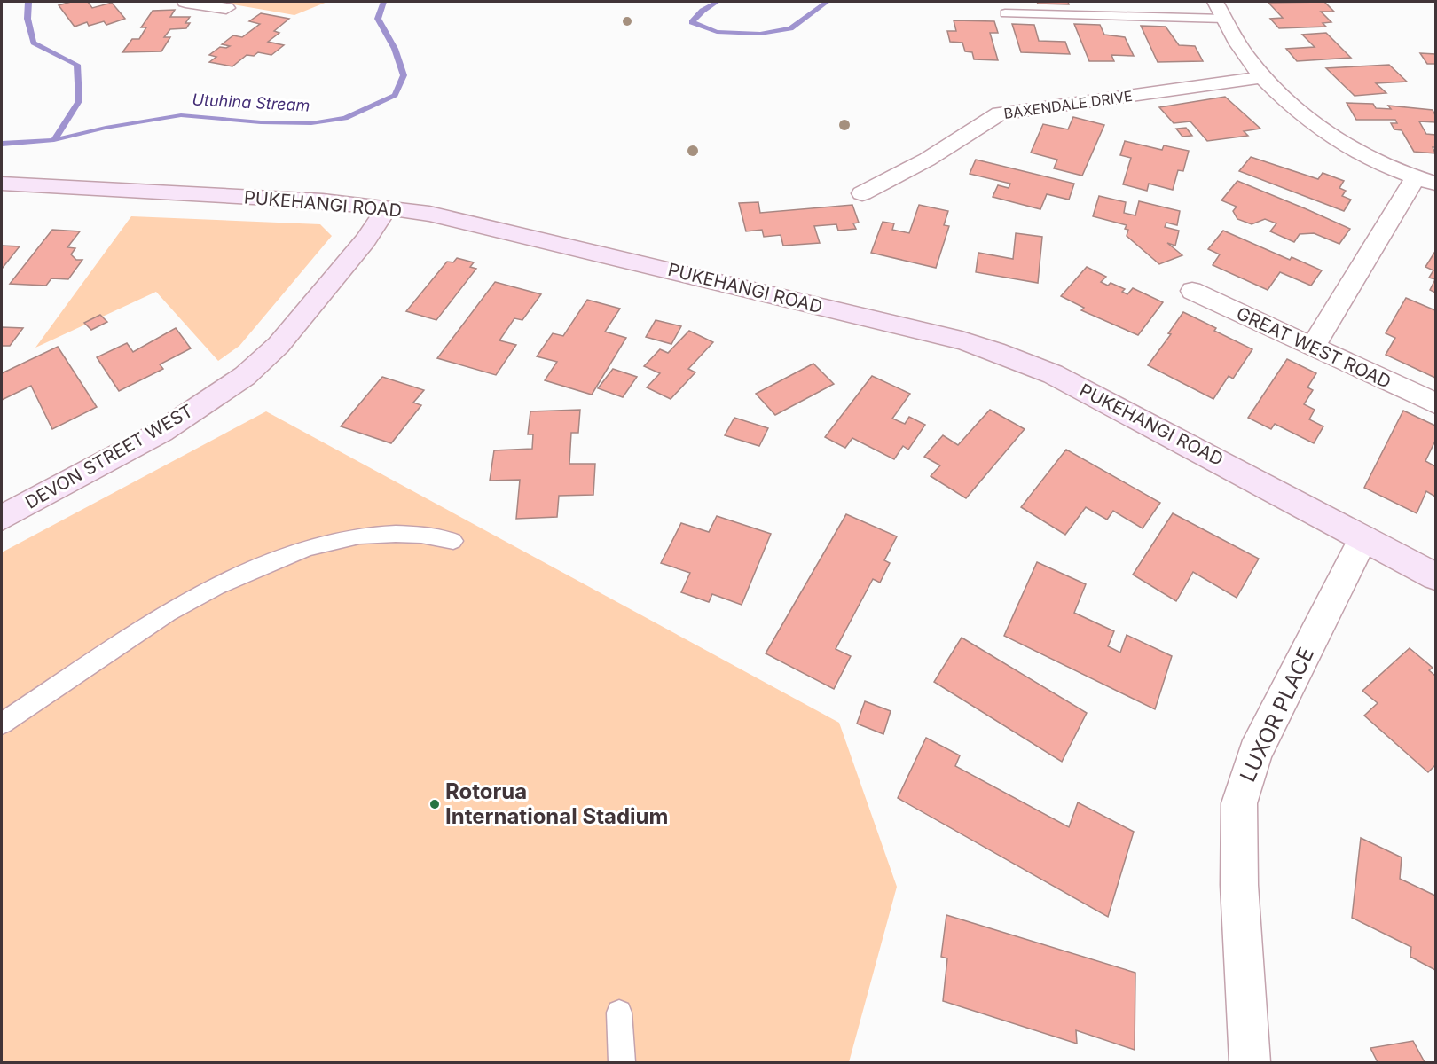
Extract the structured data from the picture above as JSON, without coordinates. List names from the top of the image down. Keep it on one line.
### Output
{"streets":{"main road":["PUKEHANGI ROAD","DEVON STREET WEST"],"street":["BAXENDALE DRIVE","GREAT WEST ROAD","LUXOR PLACE"]},"crossings":[["PUKEHANGI ROAD","DEVON STREET WEST"],["PUKEHANGI ROAD","LUXOR PLACE"]],"water":["Utuhina Stream"],"places":["Rotorua International Stadium"]}
